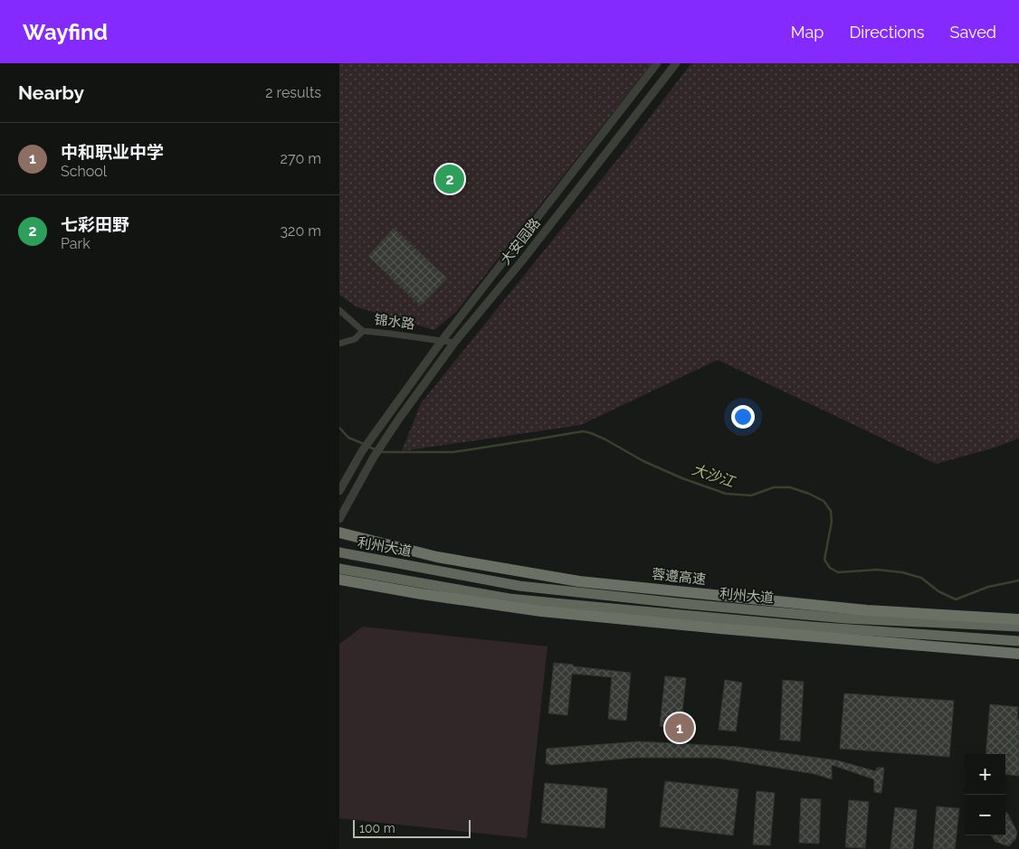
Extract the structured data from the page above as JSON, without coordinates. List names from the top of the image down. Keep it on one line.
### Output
{"streets":{"highway":["利州大道","蓉遵高速"],"street":["大安园路","锦水路"]},"crossings":[["大安园路","锦水路"]],"water":["大沙江"],"scale_bar":"100 m","page":{"header":"Wayfind","nav":["Map","Directions","Saved"],"heading":["Nearby","2 results"],"list":[{"mark":"1","name":"中和职业中学","note":"School","value":"270 m"},{"mark":"2","name":"七彩田野","note":"Park","value":"320 m"}],"pins":["2","1"],"map_buttons":["+","−"],"scale":"100 m"}}
